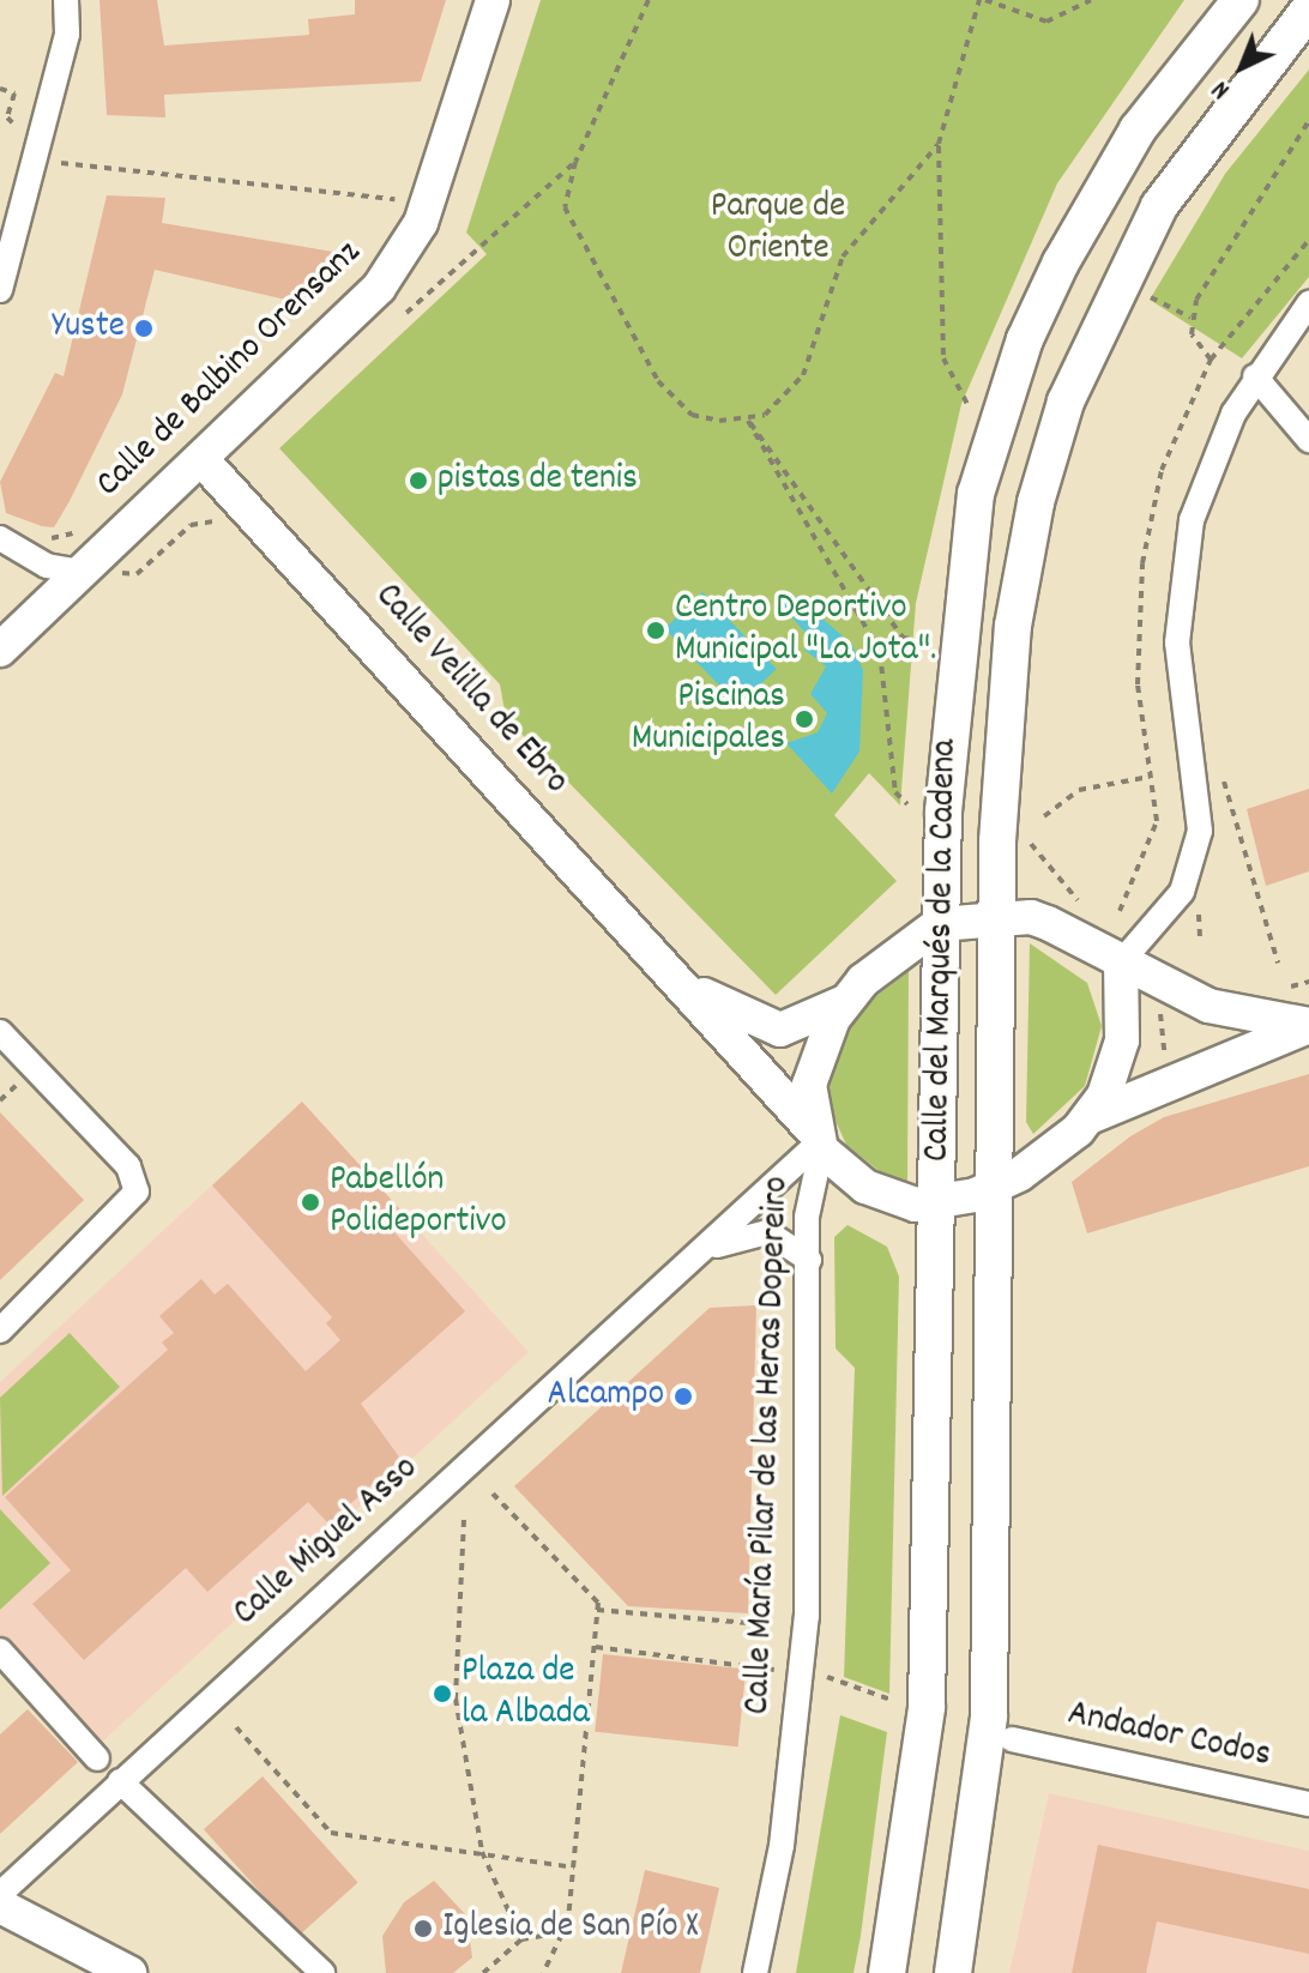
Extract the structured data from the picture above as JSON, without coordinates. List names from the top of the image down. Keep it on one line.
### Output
{"streets":{"main road":["Calle del Marqués de la Cadena"],"street":["Calle de Balbino Orensanz","Calle Velilla de Ebro","Calle María Pilar de las Heras Dopereiro","Calle Miguel Asso","Andador Codos"]},"crossings":[["Calle de Balbino Orensanz","Calle Velilla de Ebro"],["Calle Velilla de Ebro","Calle del Marqués de la Cadena"],["Calle Velilla de Ebro","Calle María Pilar de las Heras Dopereiro"],["Calle Velilla de Ebro","Calle Miguel Asso"],["Calle María Pilar de las Heras Dopereiro","Calle Miguel Asso"]],"parks":["Parque de Oriente"],"places":["Yuste","pistas de tenis","Centro Deportivo Municipal \"La Jota\".","Piscinas Municipales","Pabellón Polideportivo","Alcampo","Plaza de la Albada","Iglesia de San Pío X"],"north":"bottom left"}
